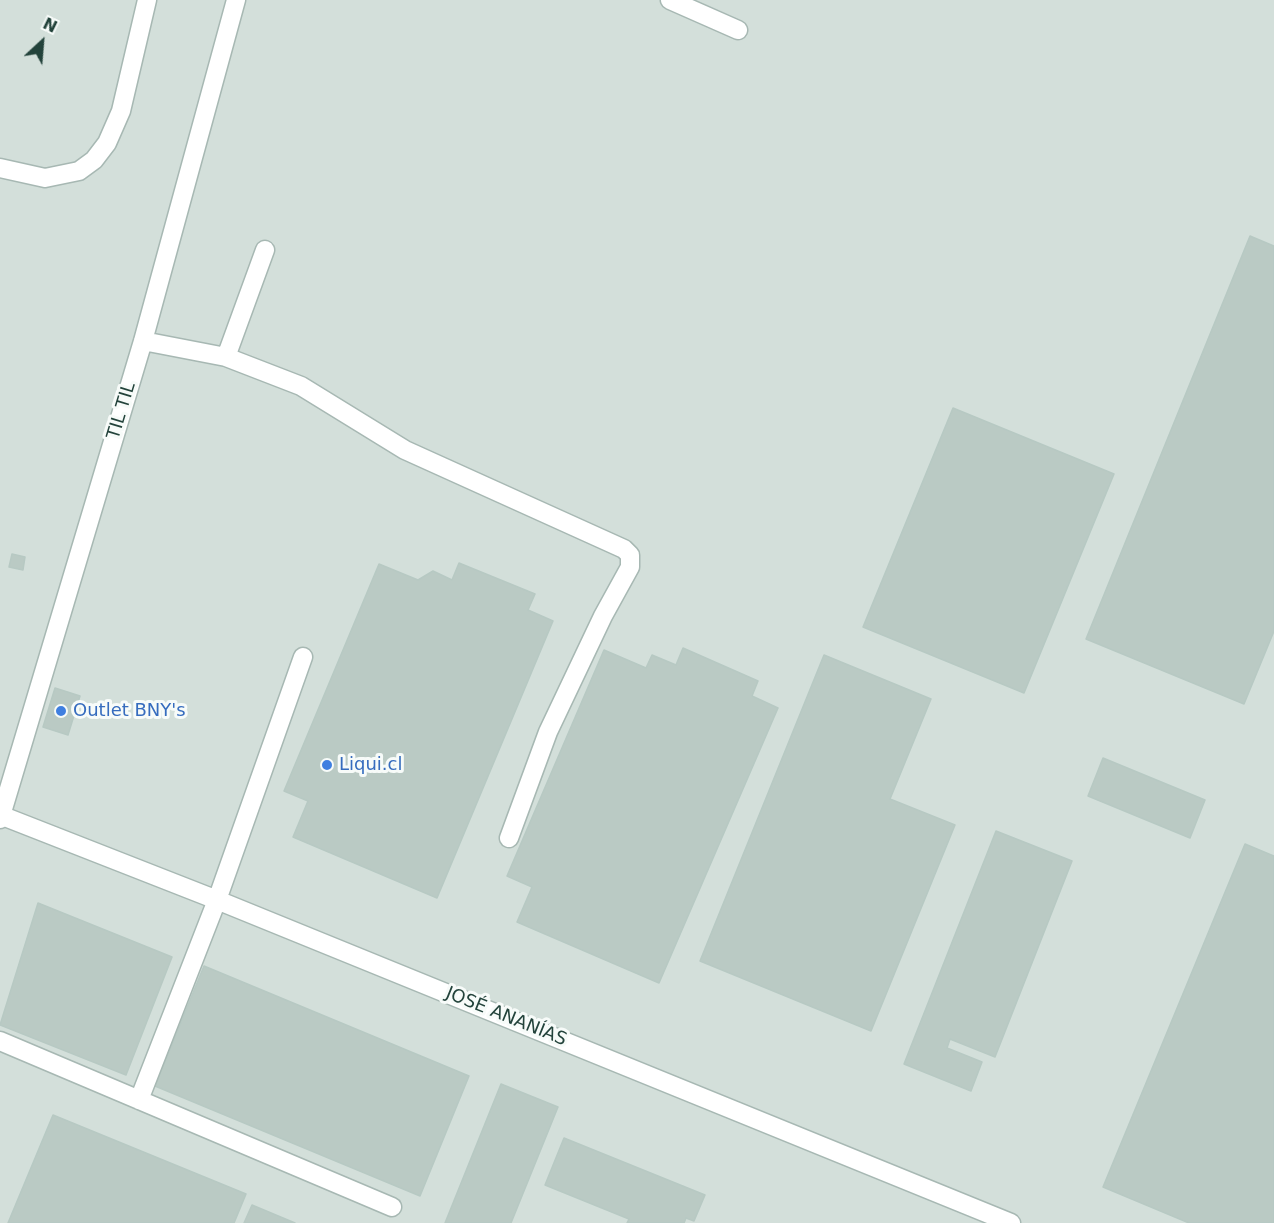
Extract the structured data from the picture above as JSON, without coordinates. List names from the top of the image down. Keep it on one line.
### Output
{"streets":{"street":["TIL TIL","JOSÉ ANANÍAS"]},"crossings":[["TIL TIL","JOSÉ ANANÍAS"]],"places":["Outlet BNY's","Liqui.cl"],"north":"top right"}
